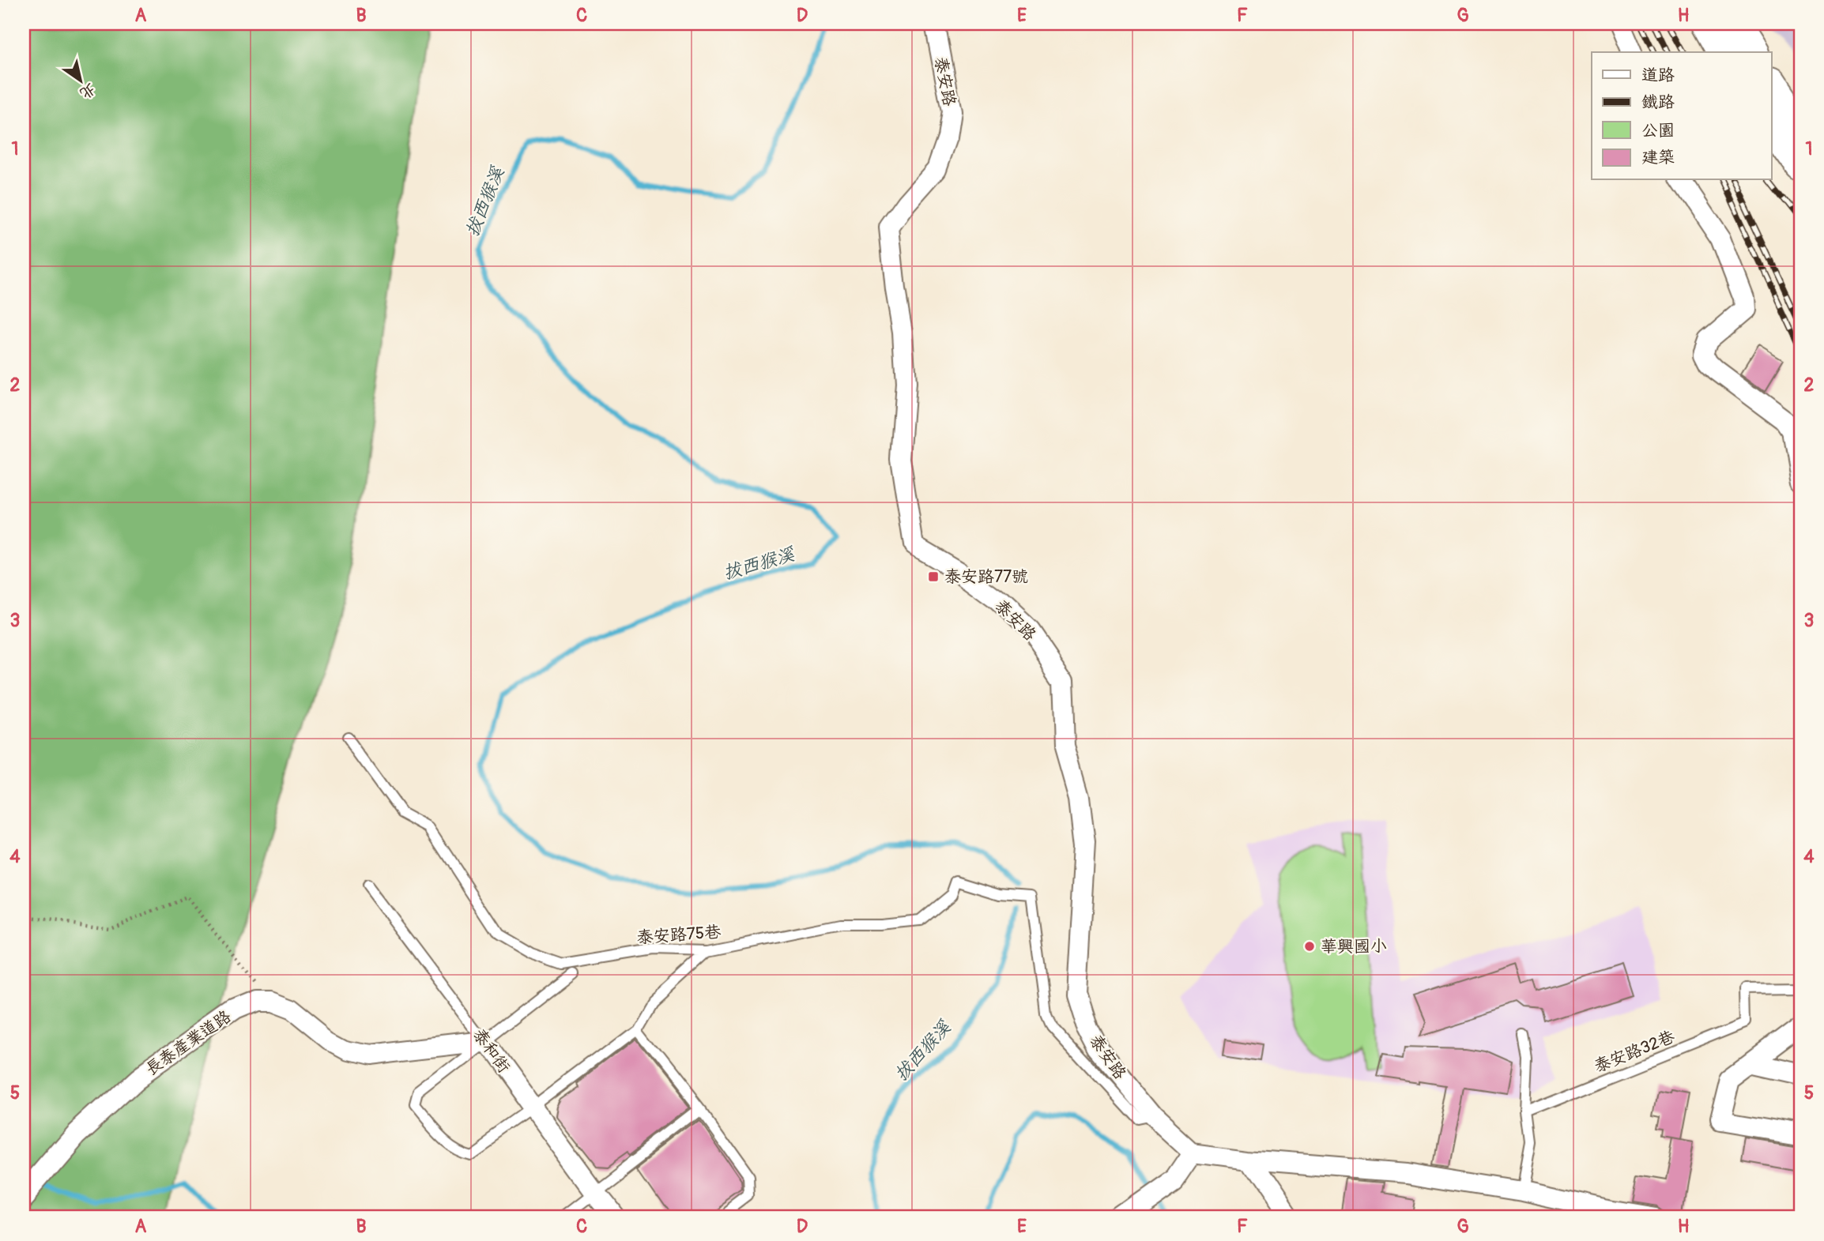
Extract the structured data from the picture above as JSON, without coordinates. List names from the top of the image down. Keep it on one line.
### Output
{"streets":{"street":["泰安路","長泰產業道路","泰和街"],"lane":["泰安路75巷","泰安路32巷"]},"crossings":[["泰安路","泰安路75巷"]],"water":["拔西猴溪"],"places":{"transit":["泰安路77號"],"other":["華興國小"]},"legend":["道路","鐵路","公園","建築"],"north":"bottom right","grid":{"columns":["A","B","C","D","E","F","G","H"],"rows":["1","2","3","4","5"]}}
